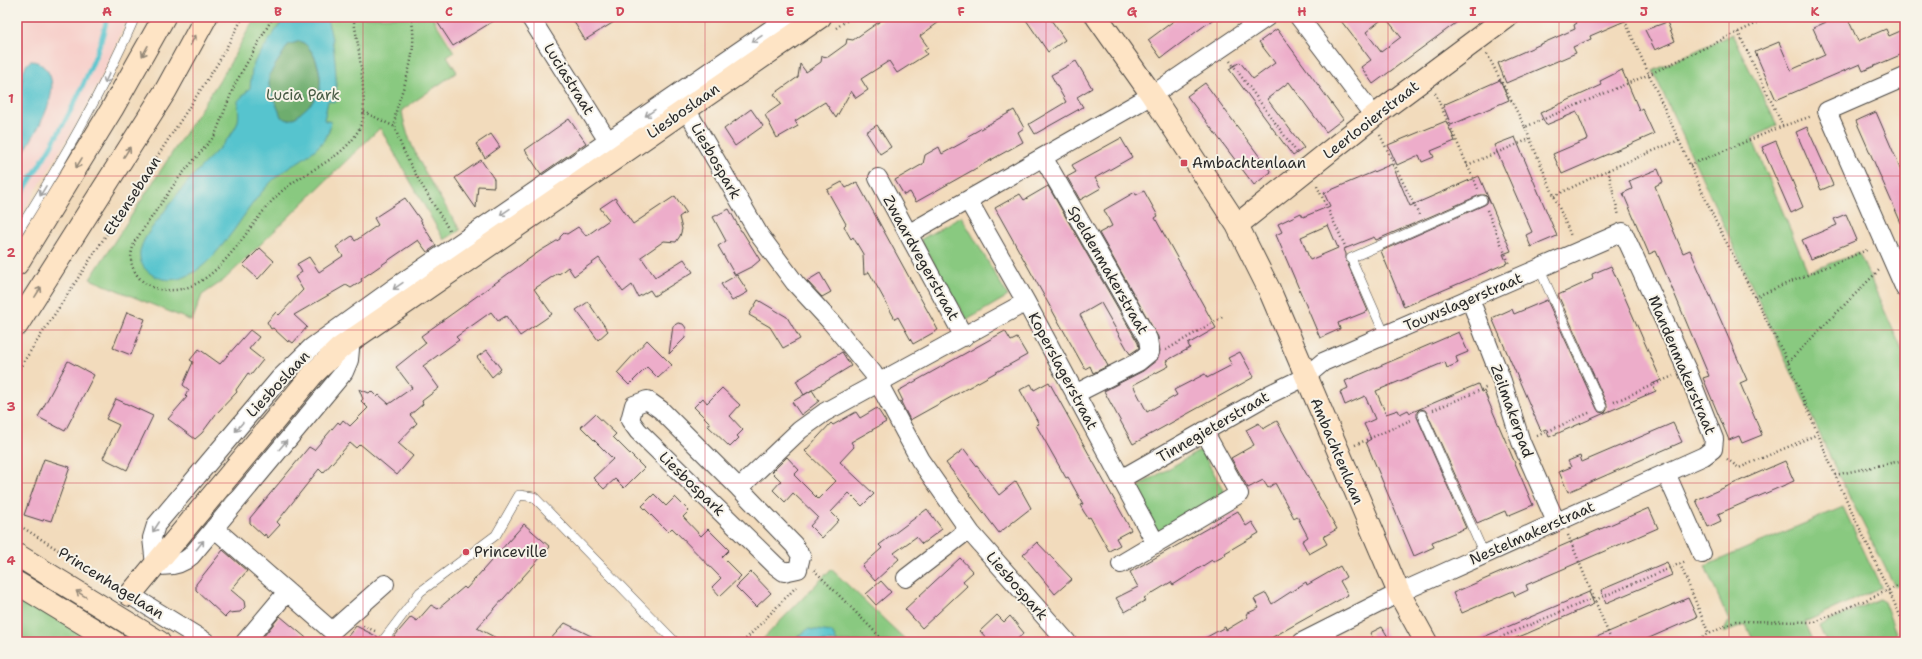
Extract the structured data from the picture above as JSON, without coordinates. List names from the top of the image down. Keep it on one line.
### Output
{"streets":{"street":["Luciastraat","Liesboslaan","Leerlooierstraat","Liesbospark","Ettensebaan","Zwaardvegerstraat","Speldenmakerstraat","Touwslagerstraat","Mandenmakerstraat","Koperslagerstraat","Zeilmakerpad","Tinnegieterstraat","Ambachtenlaan","Nestelmakerstraat","Princenhagelaan"]},"crossings":[["Luciastraat","Liesboslaan"],["Liesboslaan","Liesbospark"],["Liesboslaan","Princenhagelaan"],["Leerlooierstraat","Ambachtenlaan"],["Liesbospark","Zwaardvegerstraat"],["Zwaardvegerstraat","Koperslagerstraat"],["Speldenmakerstraat","Koperslagerstraat"],["Touwslagerstraat","Mandenmakerstraat"],["Touwslagerstraat","Zeilmakerpad"],["Touwslagerstraat","Tinnegieterstraat"],["Touwslagerstraat","Ambachtenlaan"],["Mandenmakerstraat","Nestelmakerstraat"],["Koperslagerstraat","Tinnegieterstraat"],["Zeilmakerpad","Nestelmakerstraat"],["Tinnegieterstraat","Ambachtenlaan"],["Ambachtenlaan","Nestelmakerstraat"]],"parks":["Lucia Park"],"places":{"transit":["Ambachtenlaan"],"other":["Princeville"]},"grid":{"columns":["A","B","C","D","E","F","G","H","I","J","K"],"rows":["1","2","3","4"]}}
